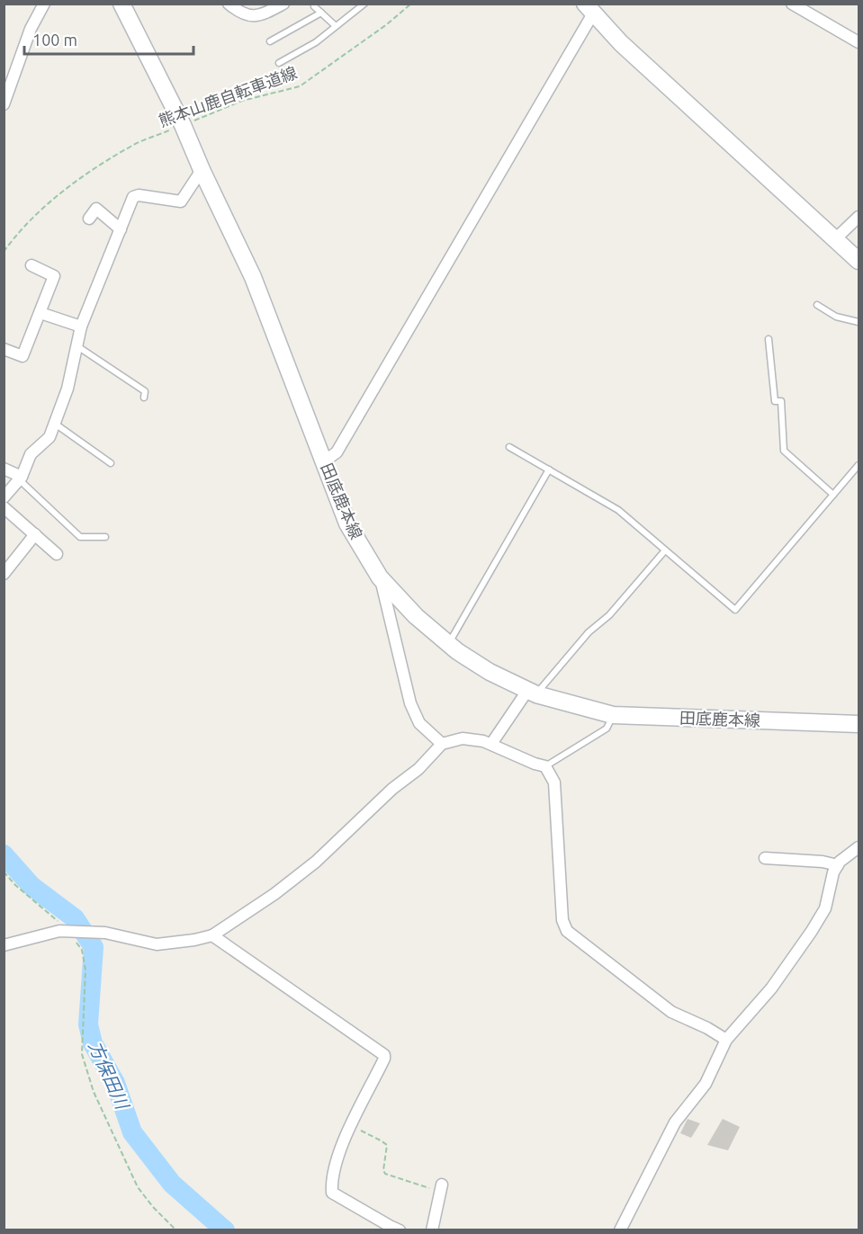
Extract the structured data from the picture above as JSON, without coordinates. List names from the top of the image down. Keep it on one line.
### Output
{"streets":{"main road":["田底鹿本線"],"path":["熊本山鹿自転車道線"]},"crossings":[["熊本山鹿自転車道線","田底鹿本線"]],"water":["方保田川"],"scale_bar":"100 m"}
